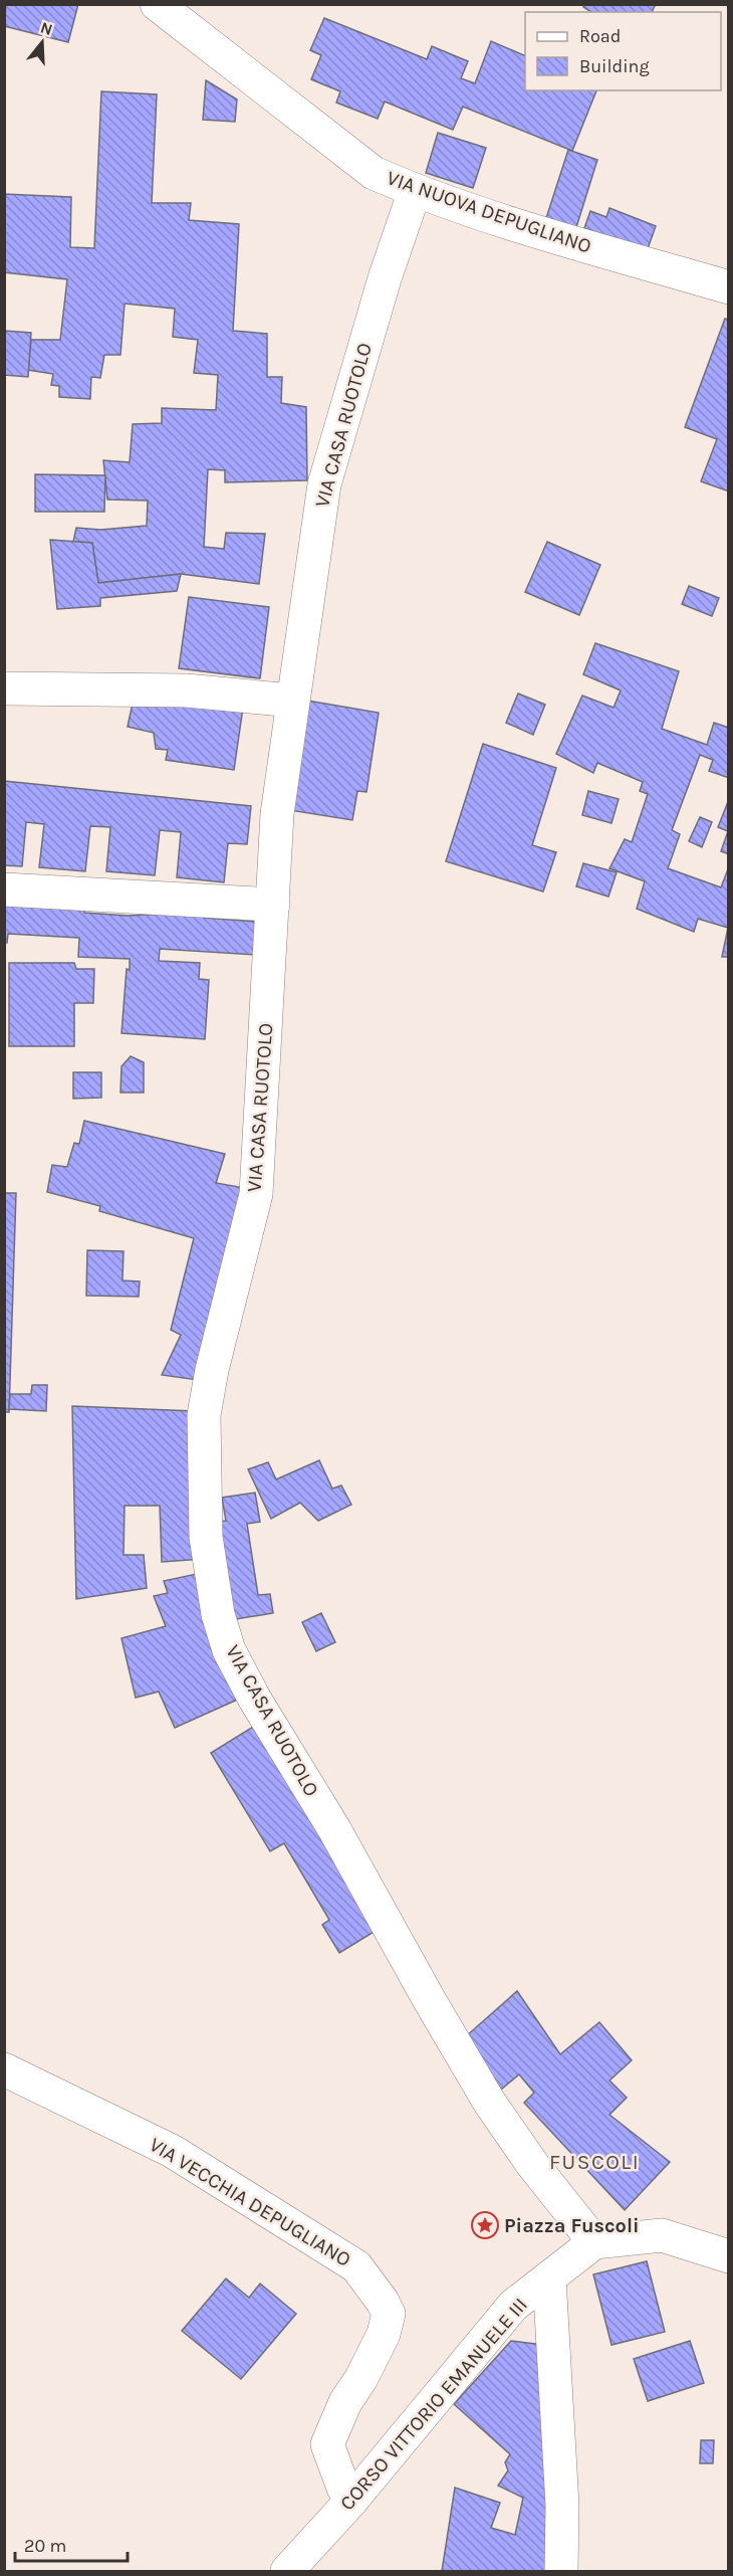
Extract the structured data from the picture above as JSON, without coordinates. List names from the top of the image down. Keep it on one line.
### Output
{"streets":{"street":["VIA NUOVA DEPUGLIANO","VIA CASA RUOTOLO","VIA VECCHIA DEPUGLIANO","CORSO VITTORIO EMANUELE III"]},"crossings":[["VIA NUOVA DEPUGLIANO","VIA CASA RUOTOLO"],["VIA CASA RUOTOLO","CORSO VITTORIO EMANUELE III"],["VIA VECCHIA DEPUGLIANO","CORSO VITTORIO EMANUELE III"]],"districts":["FUSCOLI"],"places":{"place":["Piazza Fuscoli"]},"legend":["Road","Building"],"scale_bar":"20 m","north":"top"}
